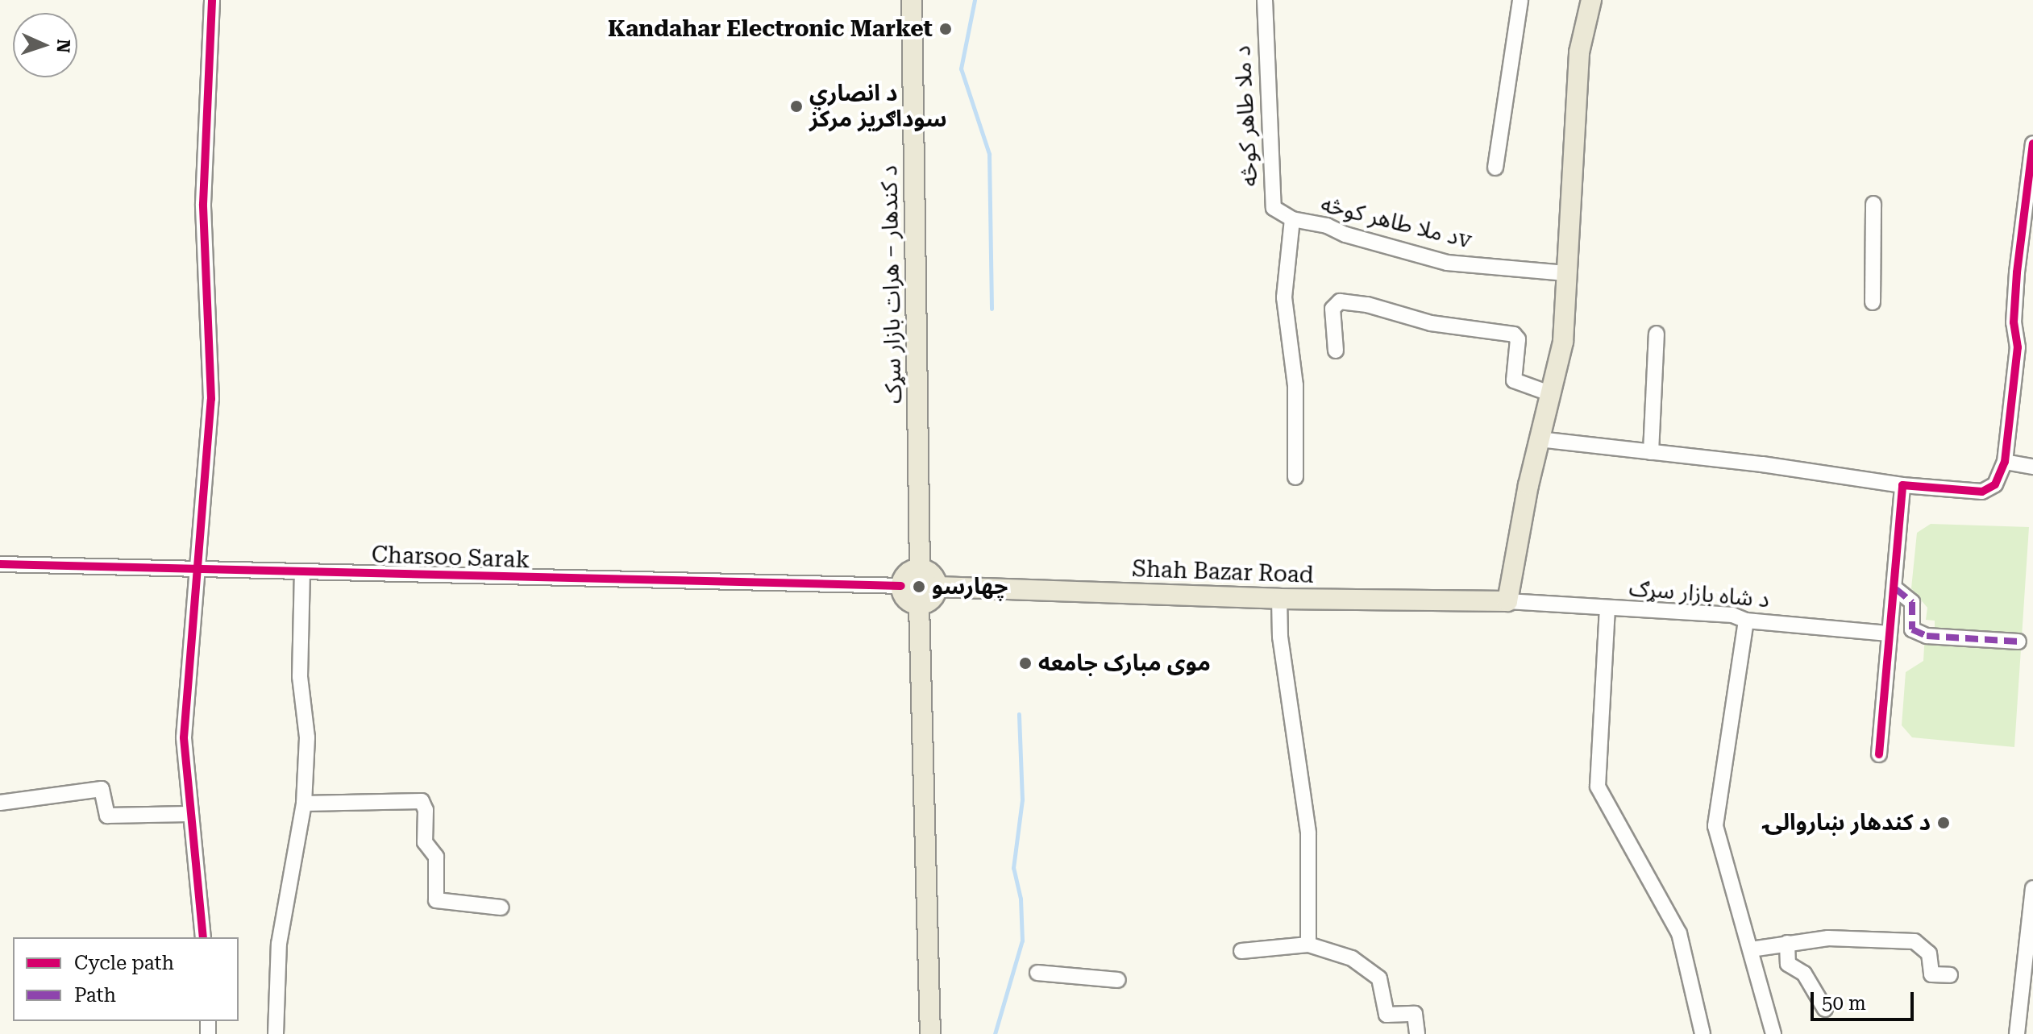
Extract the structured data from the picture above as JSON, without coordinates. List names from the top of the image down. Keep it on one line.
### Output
{"streets":{"main road":["د کندهار – هرات بازار سړک","Shah Bazar Road"],"street":["د ملا طاهر کوڅه","د ملا طاهر کوڅهv","Charsoo Sarak","د شاه بازار سړګ"]},"crossings":[["د ملا طاهر کوڅه","د ملا طاهر کوڅهv"],["د کندهار – هرات بازار سړک","Charsoo Sarak"],["د کندهار – هرات بازار سړک","Shah Bazar Road"],["Charsoo Sarak","Shah Bazar Road"],["Shah Bazar Road","د شاه بازار سړګ"]],"places":["Kandahar Electronic Market","د انصاري سوداګریز مرکز","چهارسو","موی مبارک جامعه","د کندهار ښاروالۍ"],"legend":["Cycle path","Path"],"scale_bar":"50 m","north":"right"}
